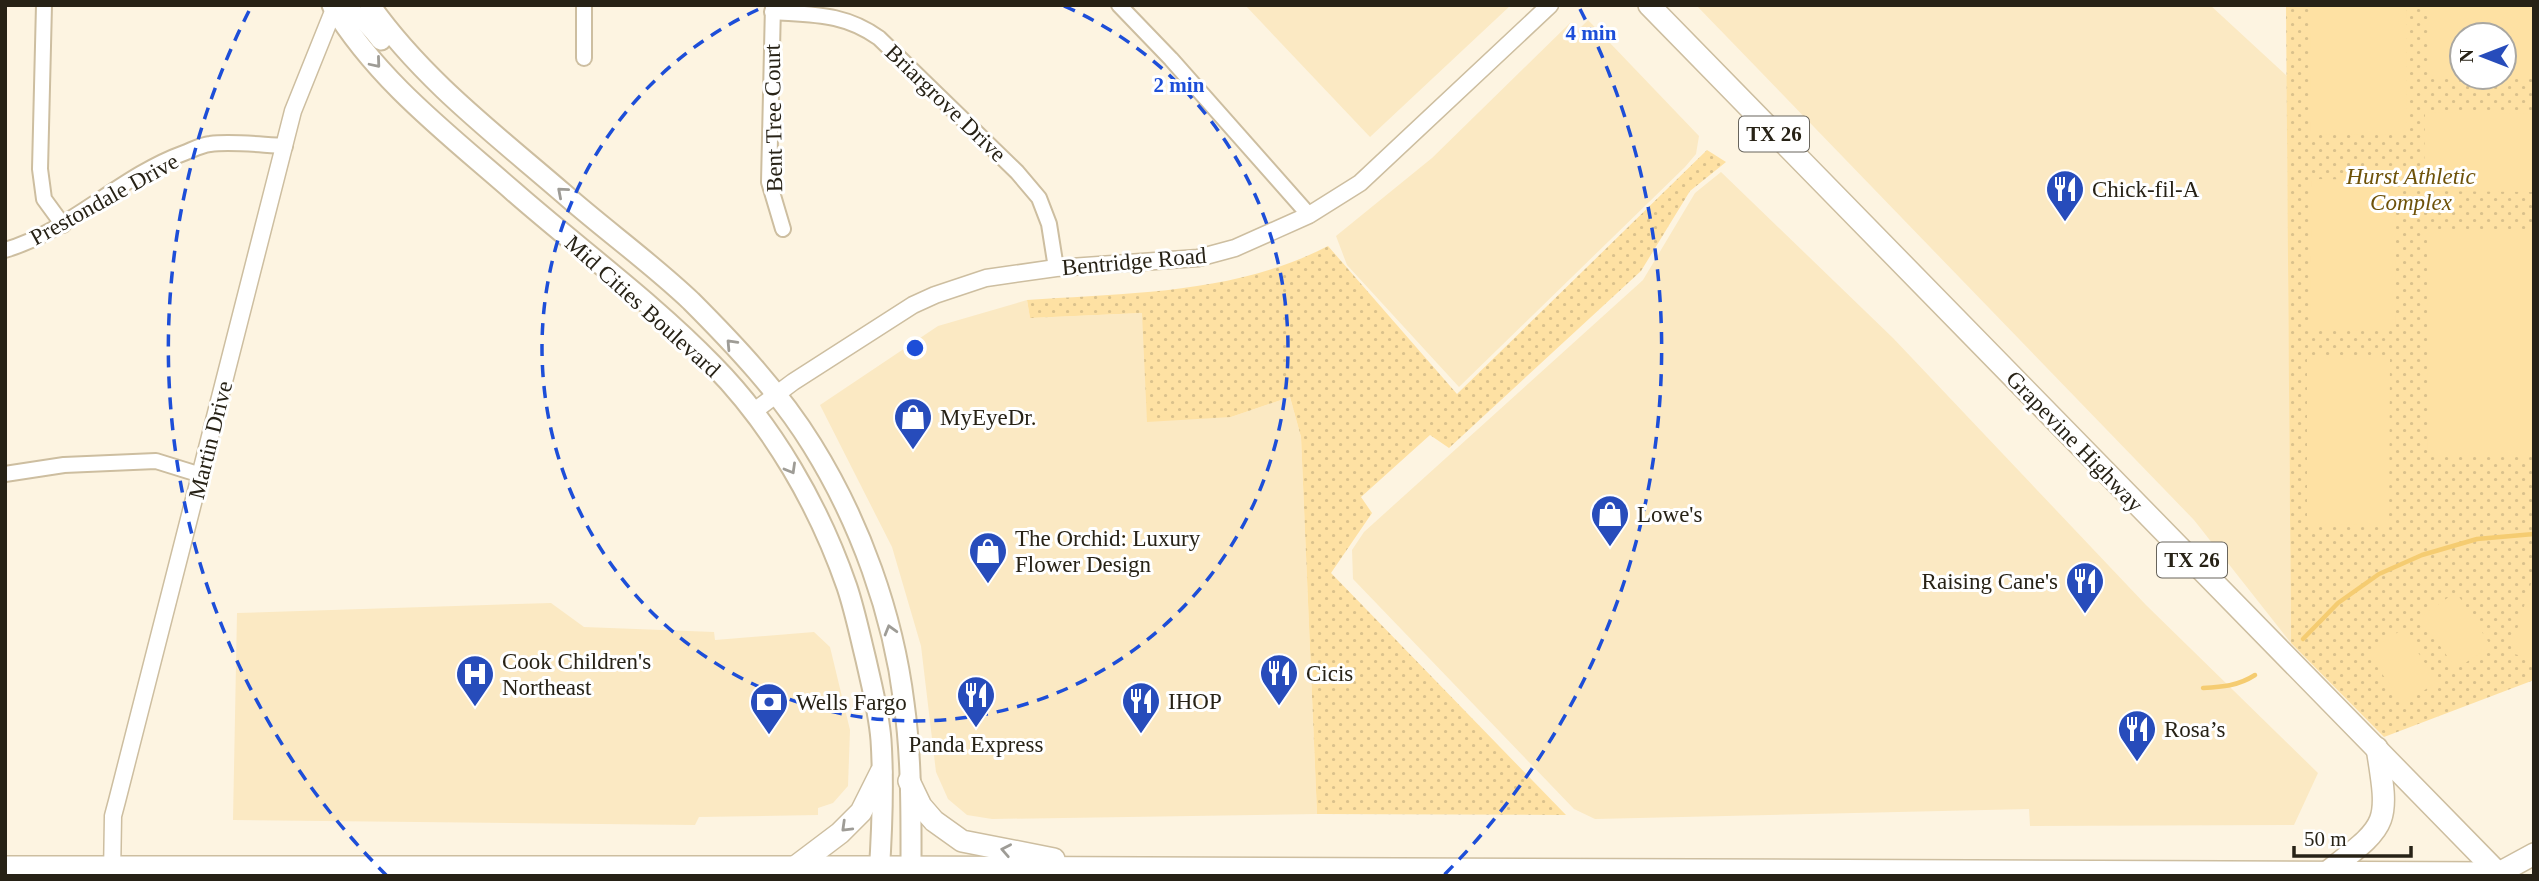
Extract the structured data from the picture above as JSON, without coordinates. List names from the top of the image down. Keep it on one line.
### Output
{"streets":{"main road":["TX 26","Mid Cities Boulevard","Grapevine Highway"],"street":["Briargrove Drive","Bent Tree Court","Prestondale Drive","Bentridge Road","Martin Drive"]},"crossings":[["Briargrove Drive","Bent Tree Court"],["Briargrove Drive","Bentridge Road"],["Prestondale Drive","Martin Drive"],["Bentridge Road","Mid Cities Boulevard"],["Mid Cities Boulevard","Martin Drive"]],"parks":["Hurst Athletic Complex"],"places":{"restaurant":["Chick-fil-A","Raising Cane's","Cicis","Panda Express","IHOP","Rosa’s"],"shop":["MyEyeDr.","Lowe's","The Orchid: Luxury Flower Design"],"hospital":["Cook Children's Northeast"],"bank":["Wells Fargo"]},"scale_bar":"50 m","north":"left","rings":["4 min","2 min"]}
